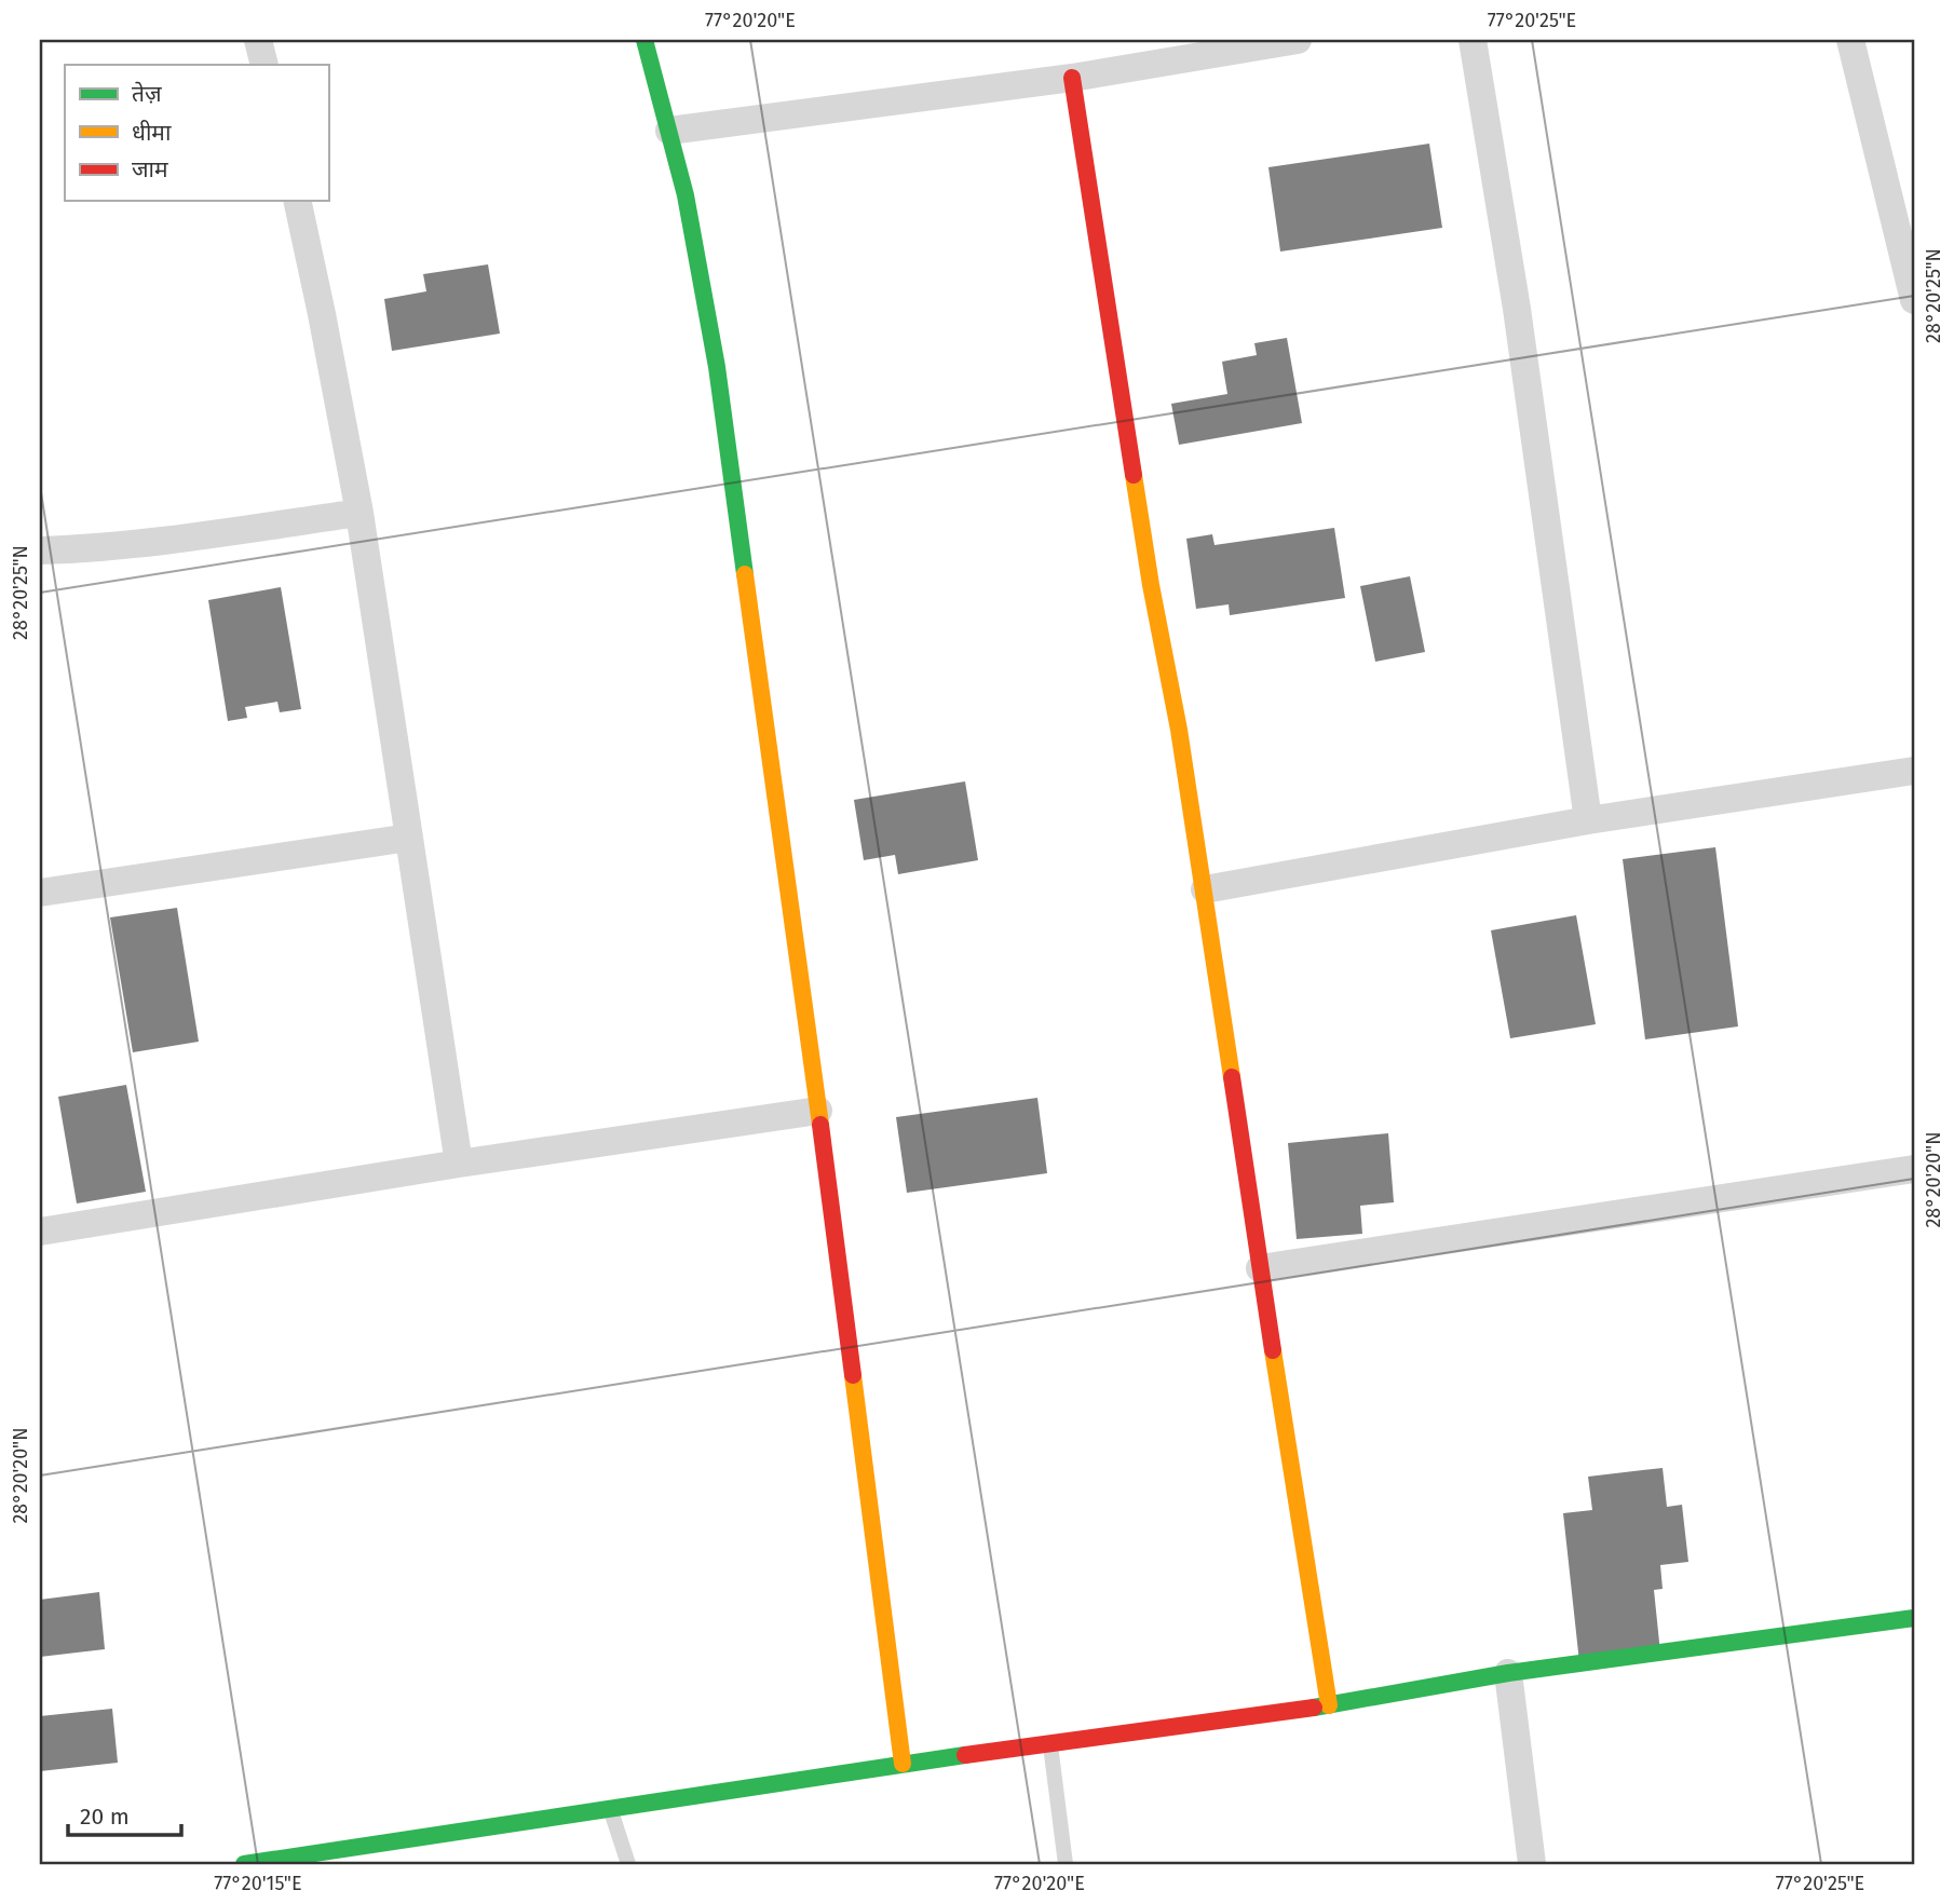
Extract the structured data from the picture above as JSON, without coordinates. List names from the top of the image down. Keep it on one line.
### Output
{"legend":["तेज़","धीमा","जाम"],"scale_bar":"20 m","coordinates":["77°20'20\"E","77°20'25\"E","28°20'25\"N","28°20'20\"N","77°20'15\"E"]}
